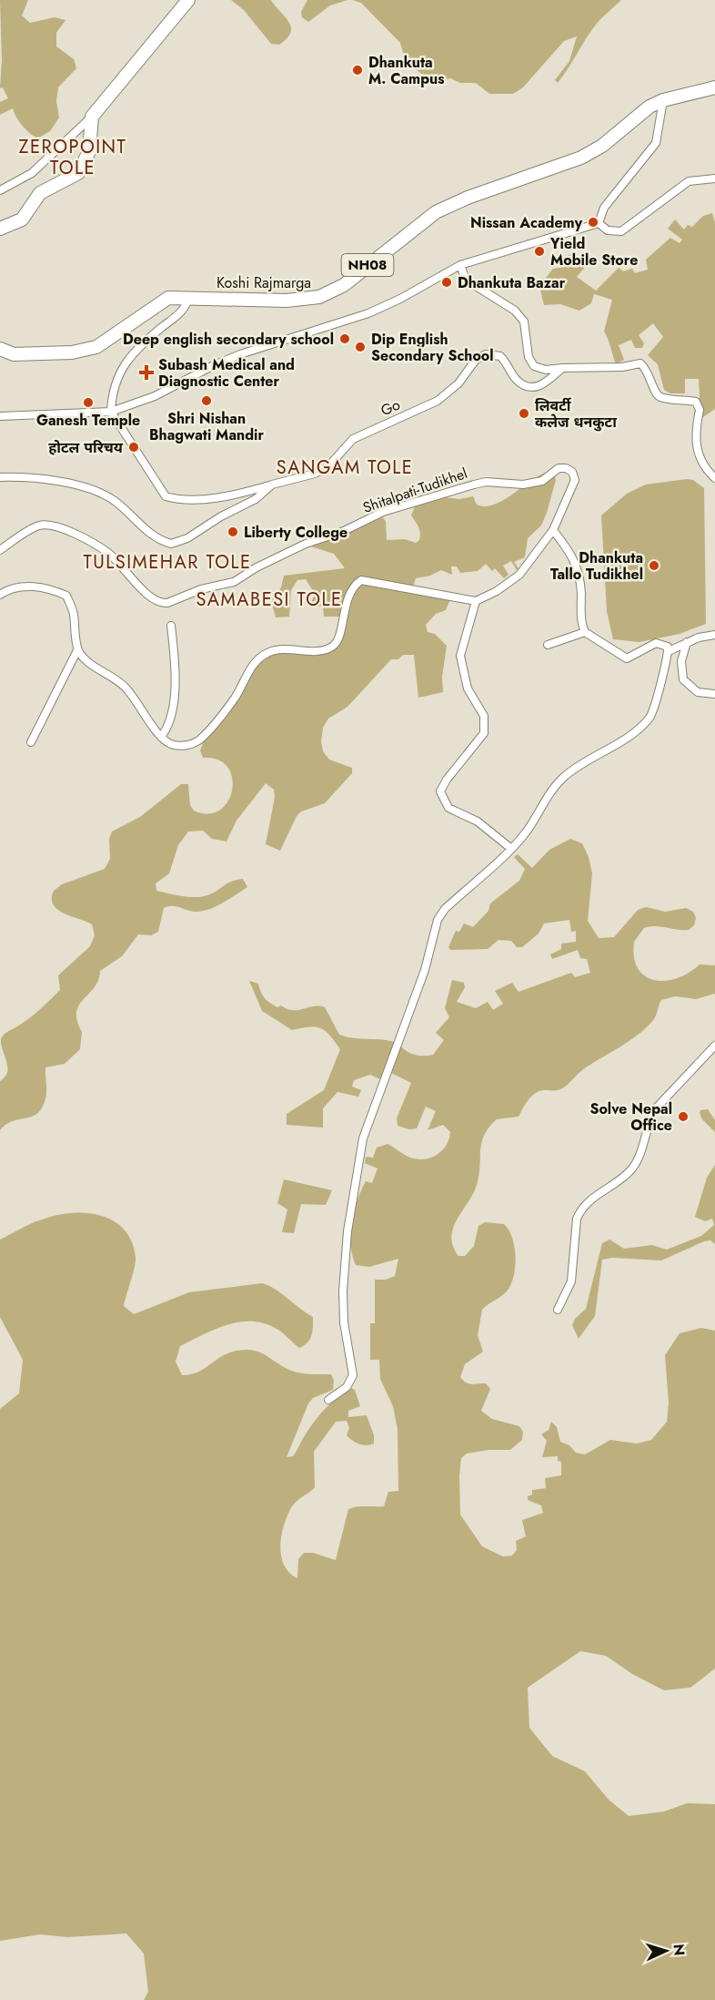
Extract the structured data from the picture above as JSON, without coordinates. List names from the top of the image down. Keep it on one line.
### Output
{"streets":{"main road":["NH08","Koshi Rajmarga"],"street":["Go","Shitalpati-Tudikhel"]},"districts":["ZEROPOINT TOLE","SANGAM TOLE","TULSIMEHAR TOLE","SAMABESI TOLE"],"places":{"other":["Dhankuta M. Campus","Nissan Academy","Yield Mobile Store","Dhankuta Bazar","Deep english secondary school","Dip English Secondary School","Shri Nishan Bhagwati Mandir","Ganesh Temple","लिवर्टी कलेज धनकुटा","होटल परिचय","Liberty College","Dhankuta Tallo Tudikhel","Solve Nepal Office"],"health":["Subash Medical and Diagnostic Center"]},"north":"right"}
